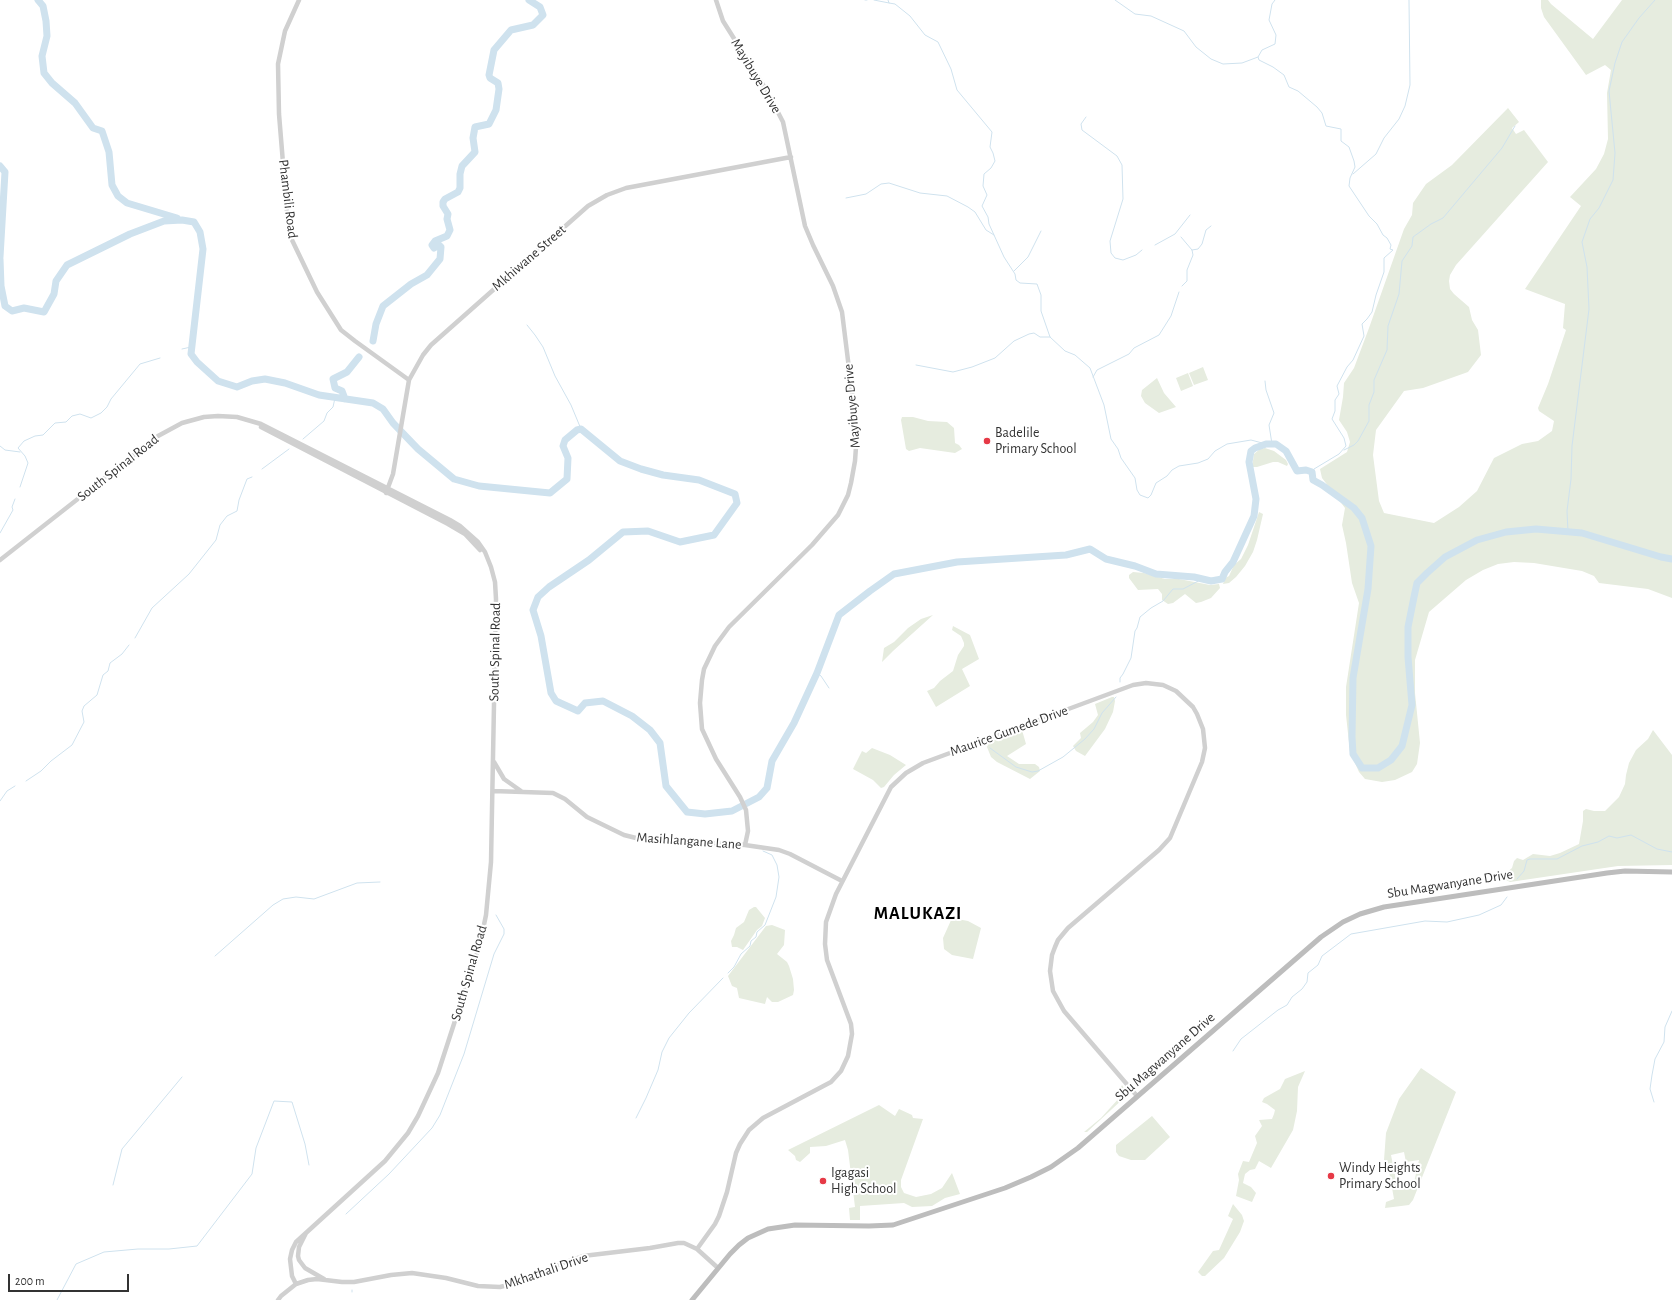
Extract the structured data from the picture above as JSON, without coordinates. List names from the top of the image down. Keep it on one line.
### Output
{"streets":{"main road":["Sbu Magwanyane Drive"],"street":["Mayibuye Drive","Phambili Road","Mkhiwane Street","South Spinal Road","Maurice Gumede Drive","Masihlangane Lane","Mkhathali Drive"]},"crossings":[["Mayibuye Drive","Mkhiwane Street"],["Mayibuye Drive","Masihlangane Lane"],["Phambili Road","Mkhiwane Street"],["Mkhiwane Street","South Spinal Road"],["South Spinal Road","Masihlangane Lane"],["South Spinal Road","Mkhathali Drive"],["Maurice Gumede Drive","Masihlangane Lane"],["Maurice Gumede Drive","Sbu Magwanyane Drive"],["Maurice Gumede Drive","Mkhathali Drive"],["Sbu Magwanyane Drive","Mkhathali Drive"]],"districts":["MALUKAZI"],"places":["Badelile Primary School","Windy Heights Primary School","Igagasi High School"],"scale_bar":"200 m"}
